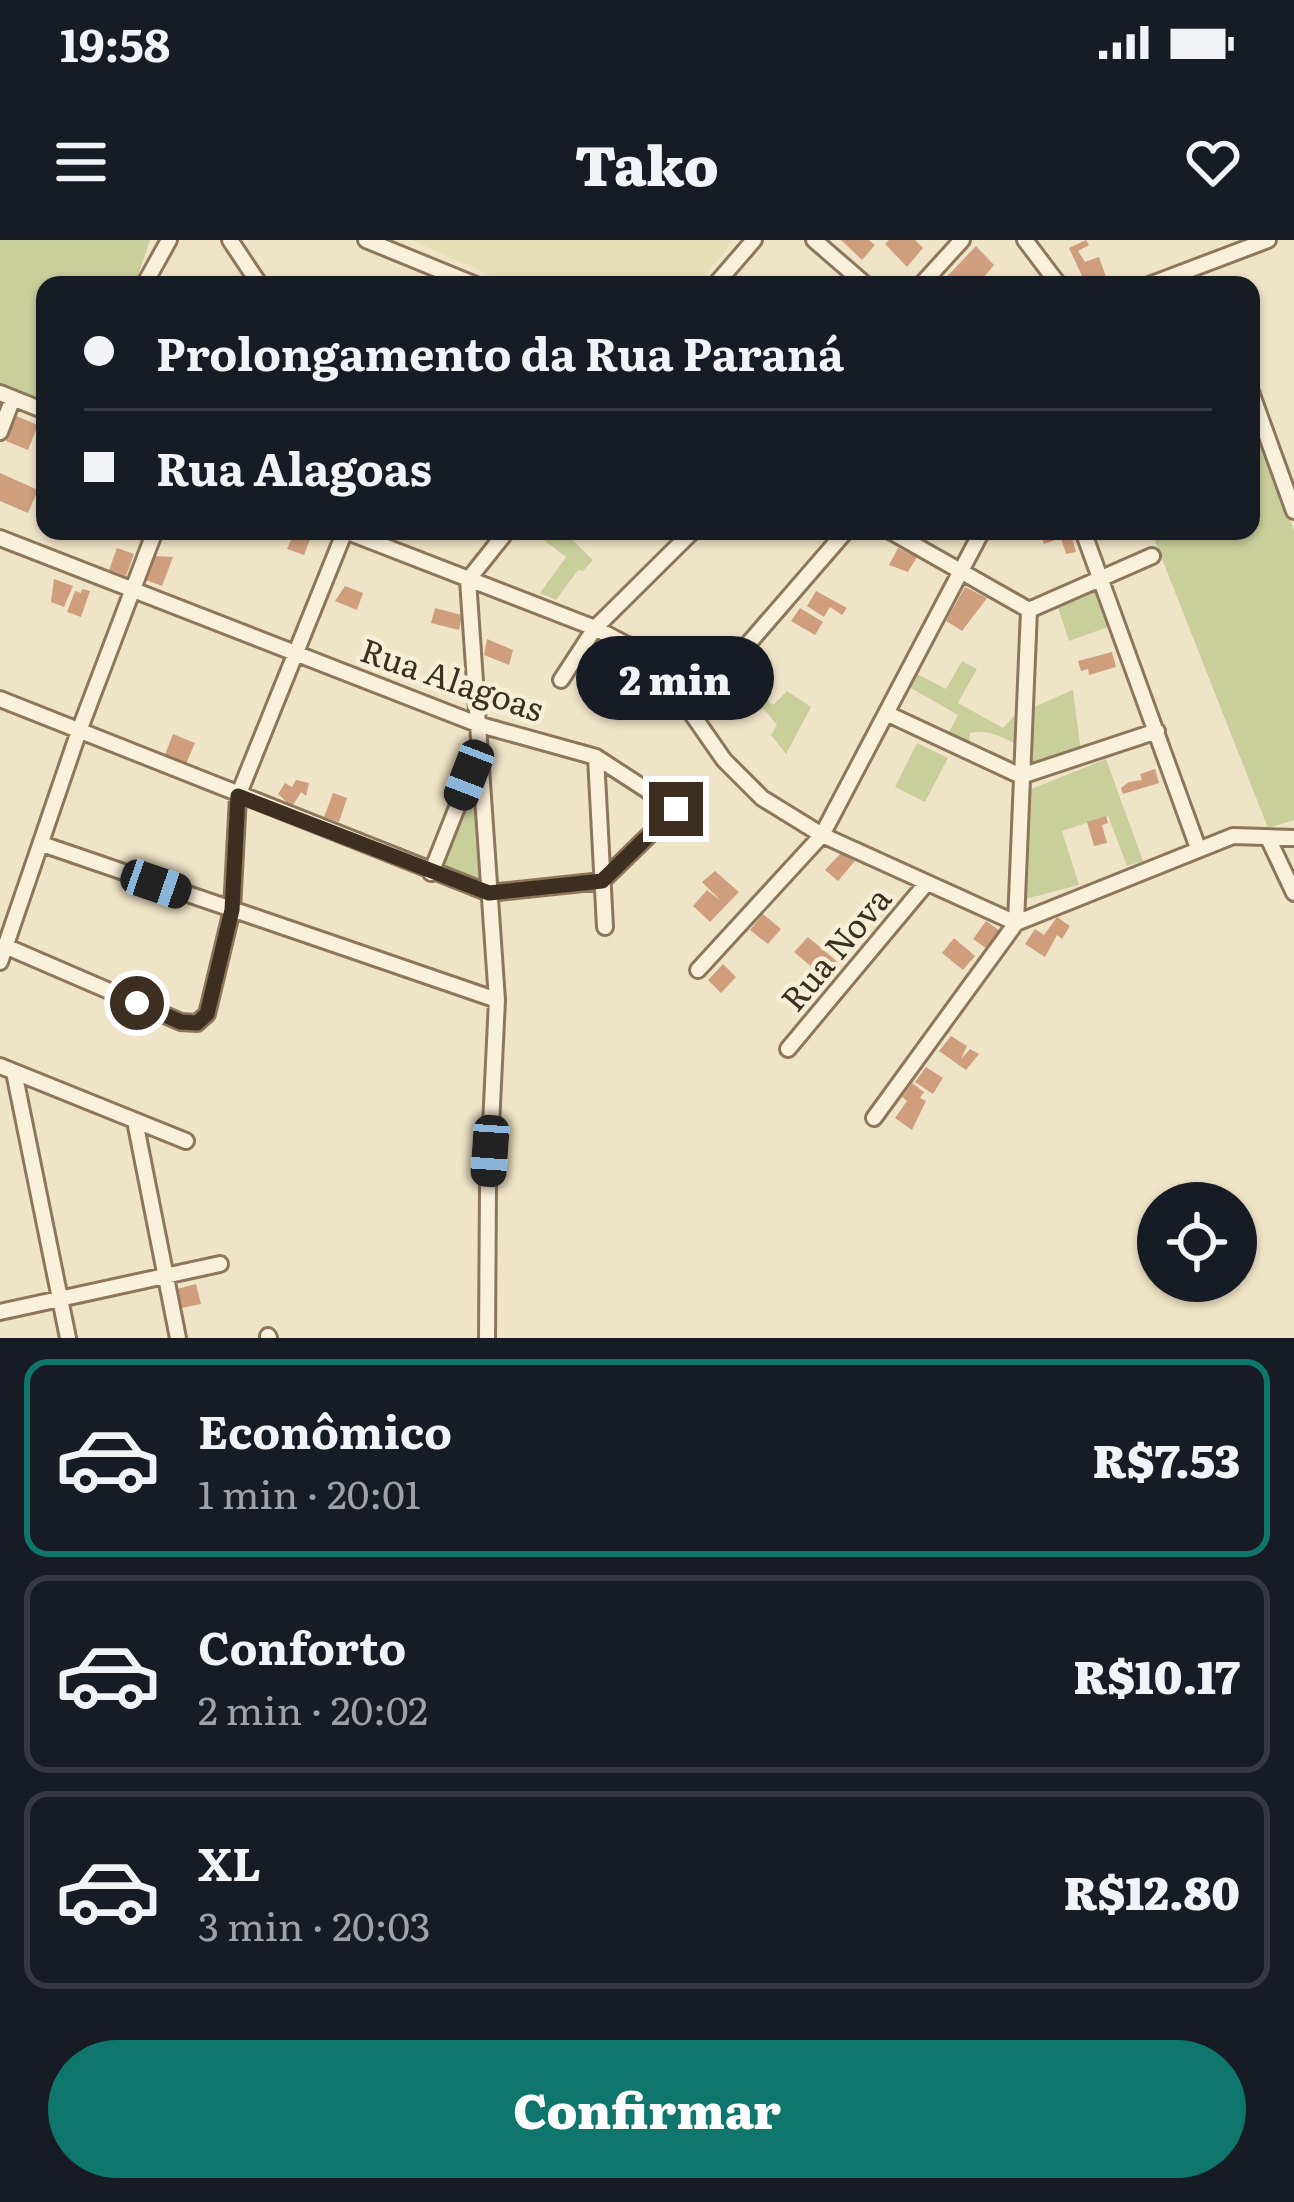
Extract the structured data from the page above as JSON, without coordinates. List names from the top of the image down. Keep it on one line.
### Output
{"streets":{"street":["Rua Alagoas","Rua Nova"]},"page":{"status":"19:58","header":"Tako","banner":["Prolongamento da Rua Paraná","Rua Alagoas"],"bubble":"2 min","list":[{"name":"Econômico","note":"1 min · 20:01","value":"R$7.53"},{"name":"Conforto","note":"2 min · 20:02","value":"R$10.17"},{"name":"XL","note":"3 min · 20:03","value":"R$12.80"}],"buttons":"Confirmar"}}
